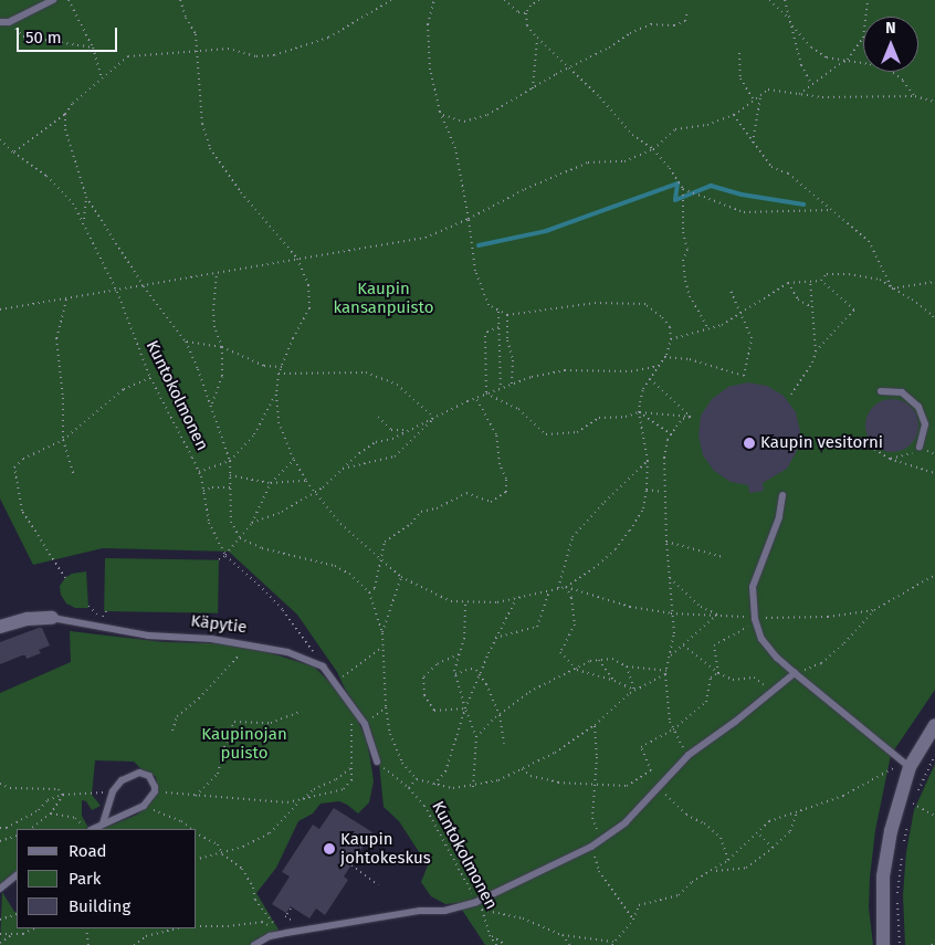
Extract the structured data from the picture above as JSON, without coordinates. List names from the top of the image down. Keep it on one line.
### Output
{"streets":{"street":["Käpytie"],"path":["Kuntokolmonen"]},"crossings":[["Kuntokolmonen","Käpytie"]],"parks":["Kaupin kansanpuisto","Kaupinojan puisto"],"places":["Kaupin vesitorni","Kaupin johtokeskus"],"legend":["Road","Park","Building"],"scale_bar":"50 m","north":"top"}
